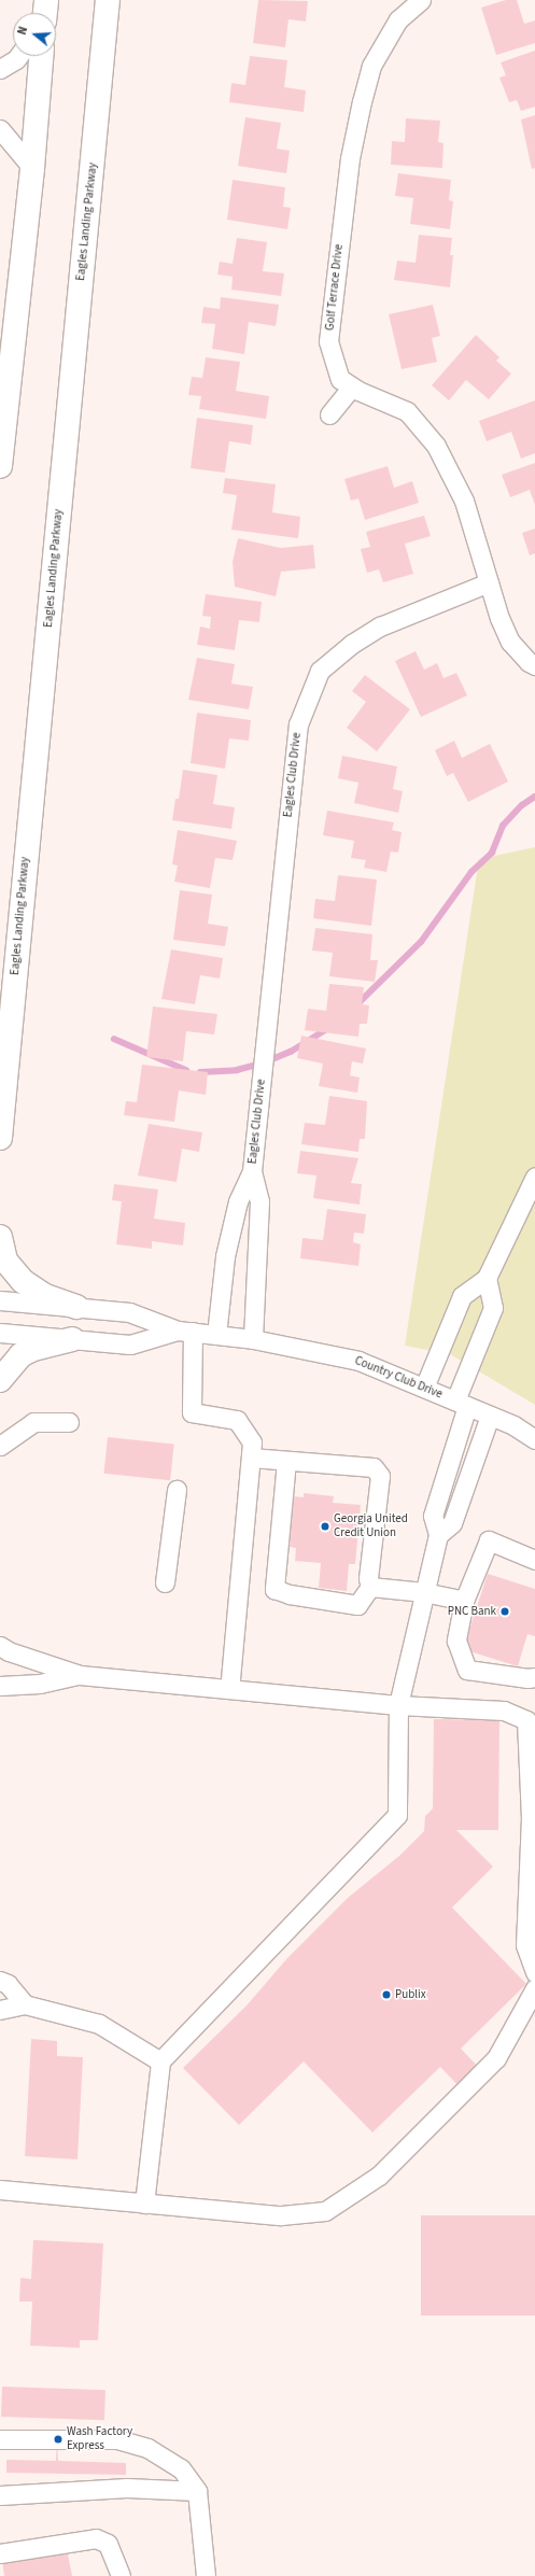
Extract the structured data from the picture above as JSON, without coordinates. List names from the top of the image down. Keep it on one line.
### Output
{"streets":{"main road":["Eagles Landing Parkway"],"street":["Golf Terrace Drive","Eagles Club Drive","Country Club Drive"]},"crossings":[["Golf Terrace Drive","Eagles Club Drive"]],"places":["Georgia United Credit Union","PNC Bank","Publix","Wash Factory Express"],"north":"left"}
